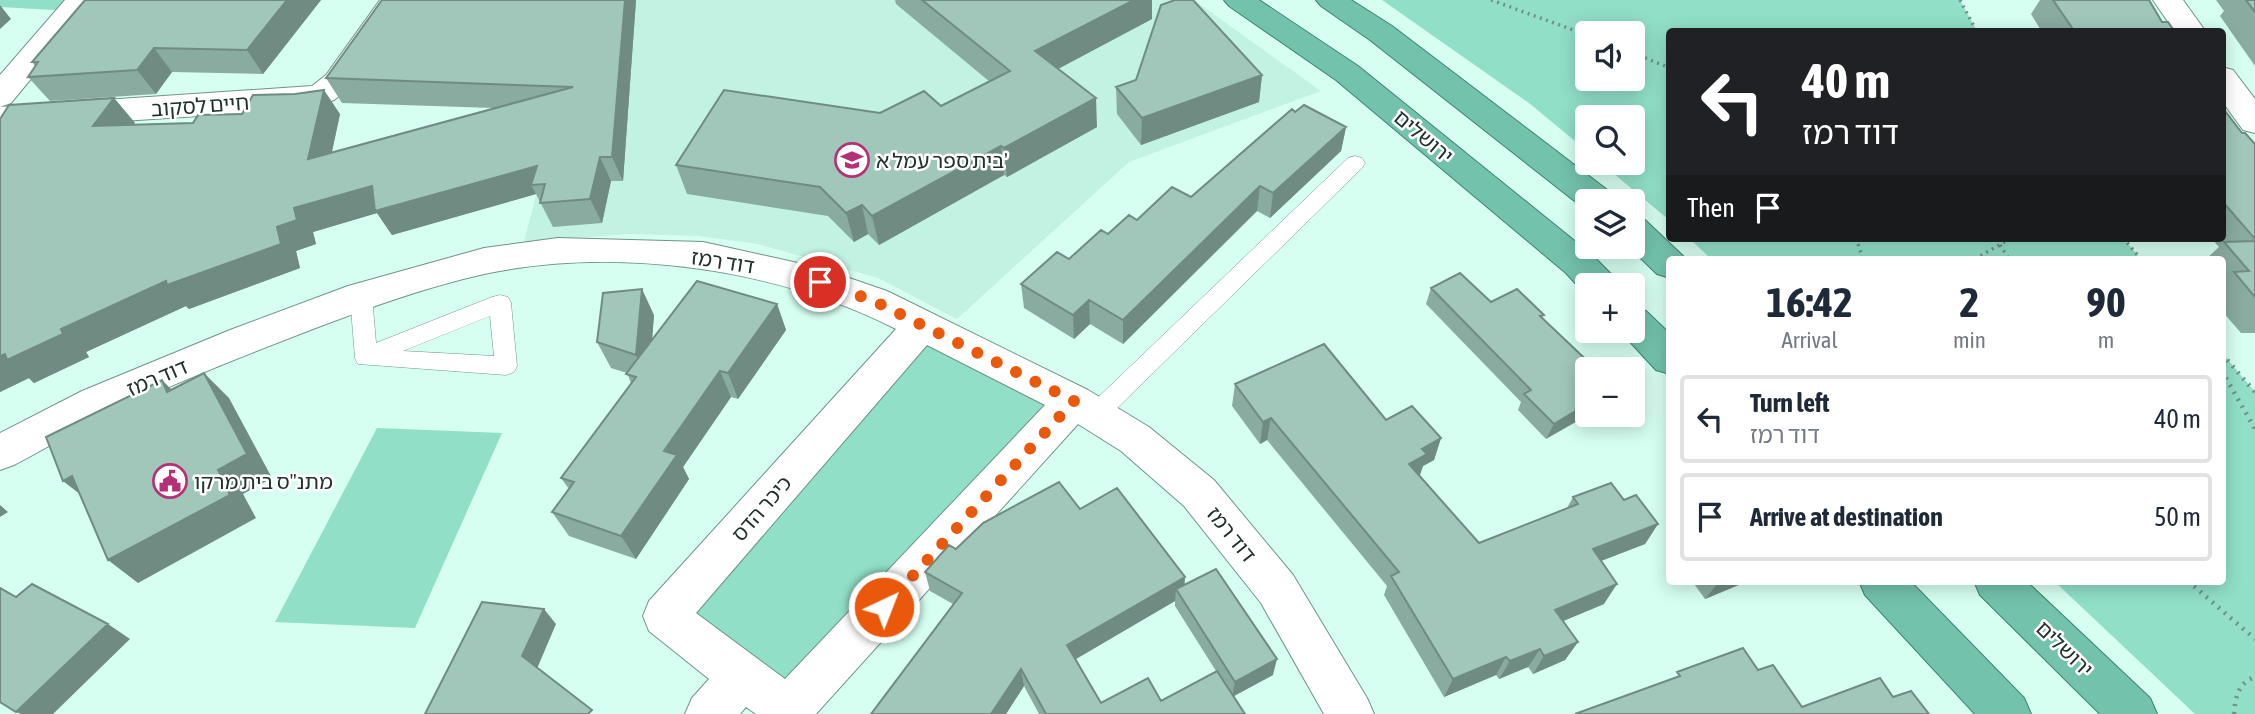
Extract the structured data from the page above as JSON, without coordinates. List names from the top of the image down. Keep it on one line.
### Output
{"streets":{"highway":["ירושלים"],"street":["חיים לסקוב","דוד רמז","כיכר הדס"]},"crossings":[["דוד רמז","כיכר הדס"]],"places":{"school or university":["בית ספר עמל א'"],"public building":["מתנ\"ס בית מרקו"]},"page":{"map_buttons":["+","−"],"turn":["40 m","דוד רמז"],"then":"Then","eta":["16:42","Arrival","2","min","90","m"],"list":[{"name":"Turn left","note":"דוד רמז","value":"40 m"},{"name":"Arrive at destination","value":"50 m"}]}}
